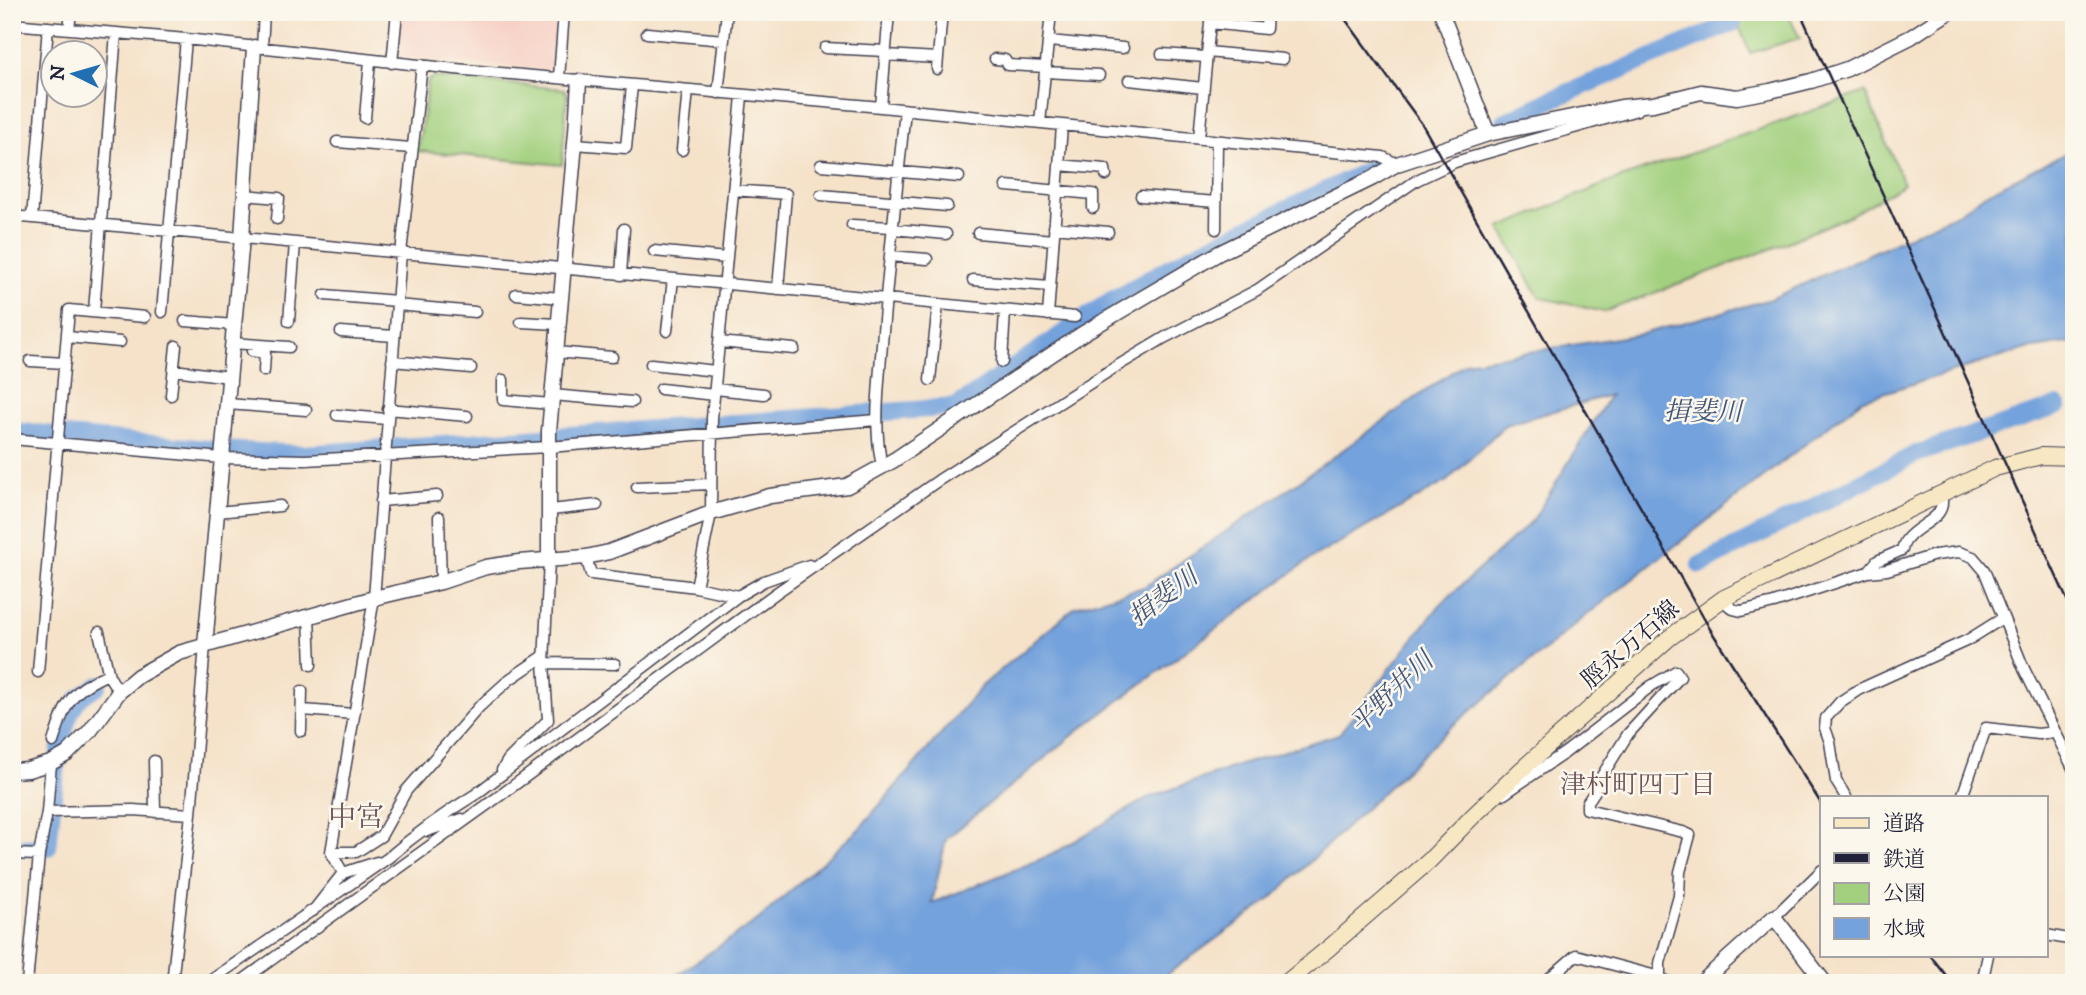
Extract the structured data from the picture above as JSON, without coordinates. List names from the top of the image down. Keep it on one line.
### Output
{"streets":{"main road":["脛永万石線"]},"districts":["津村町四丁目","中宮"],"water":["揖斐川","平野井川"],"legend":["道路","鉄道","公園","水域"],"north":"left"}
